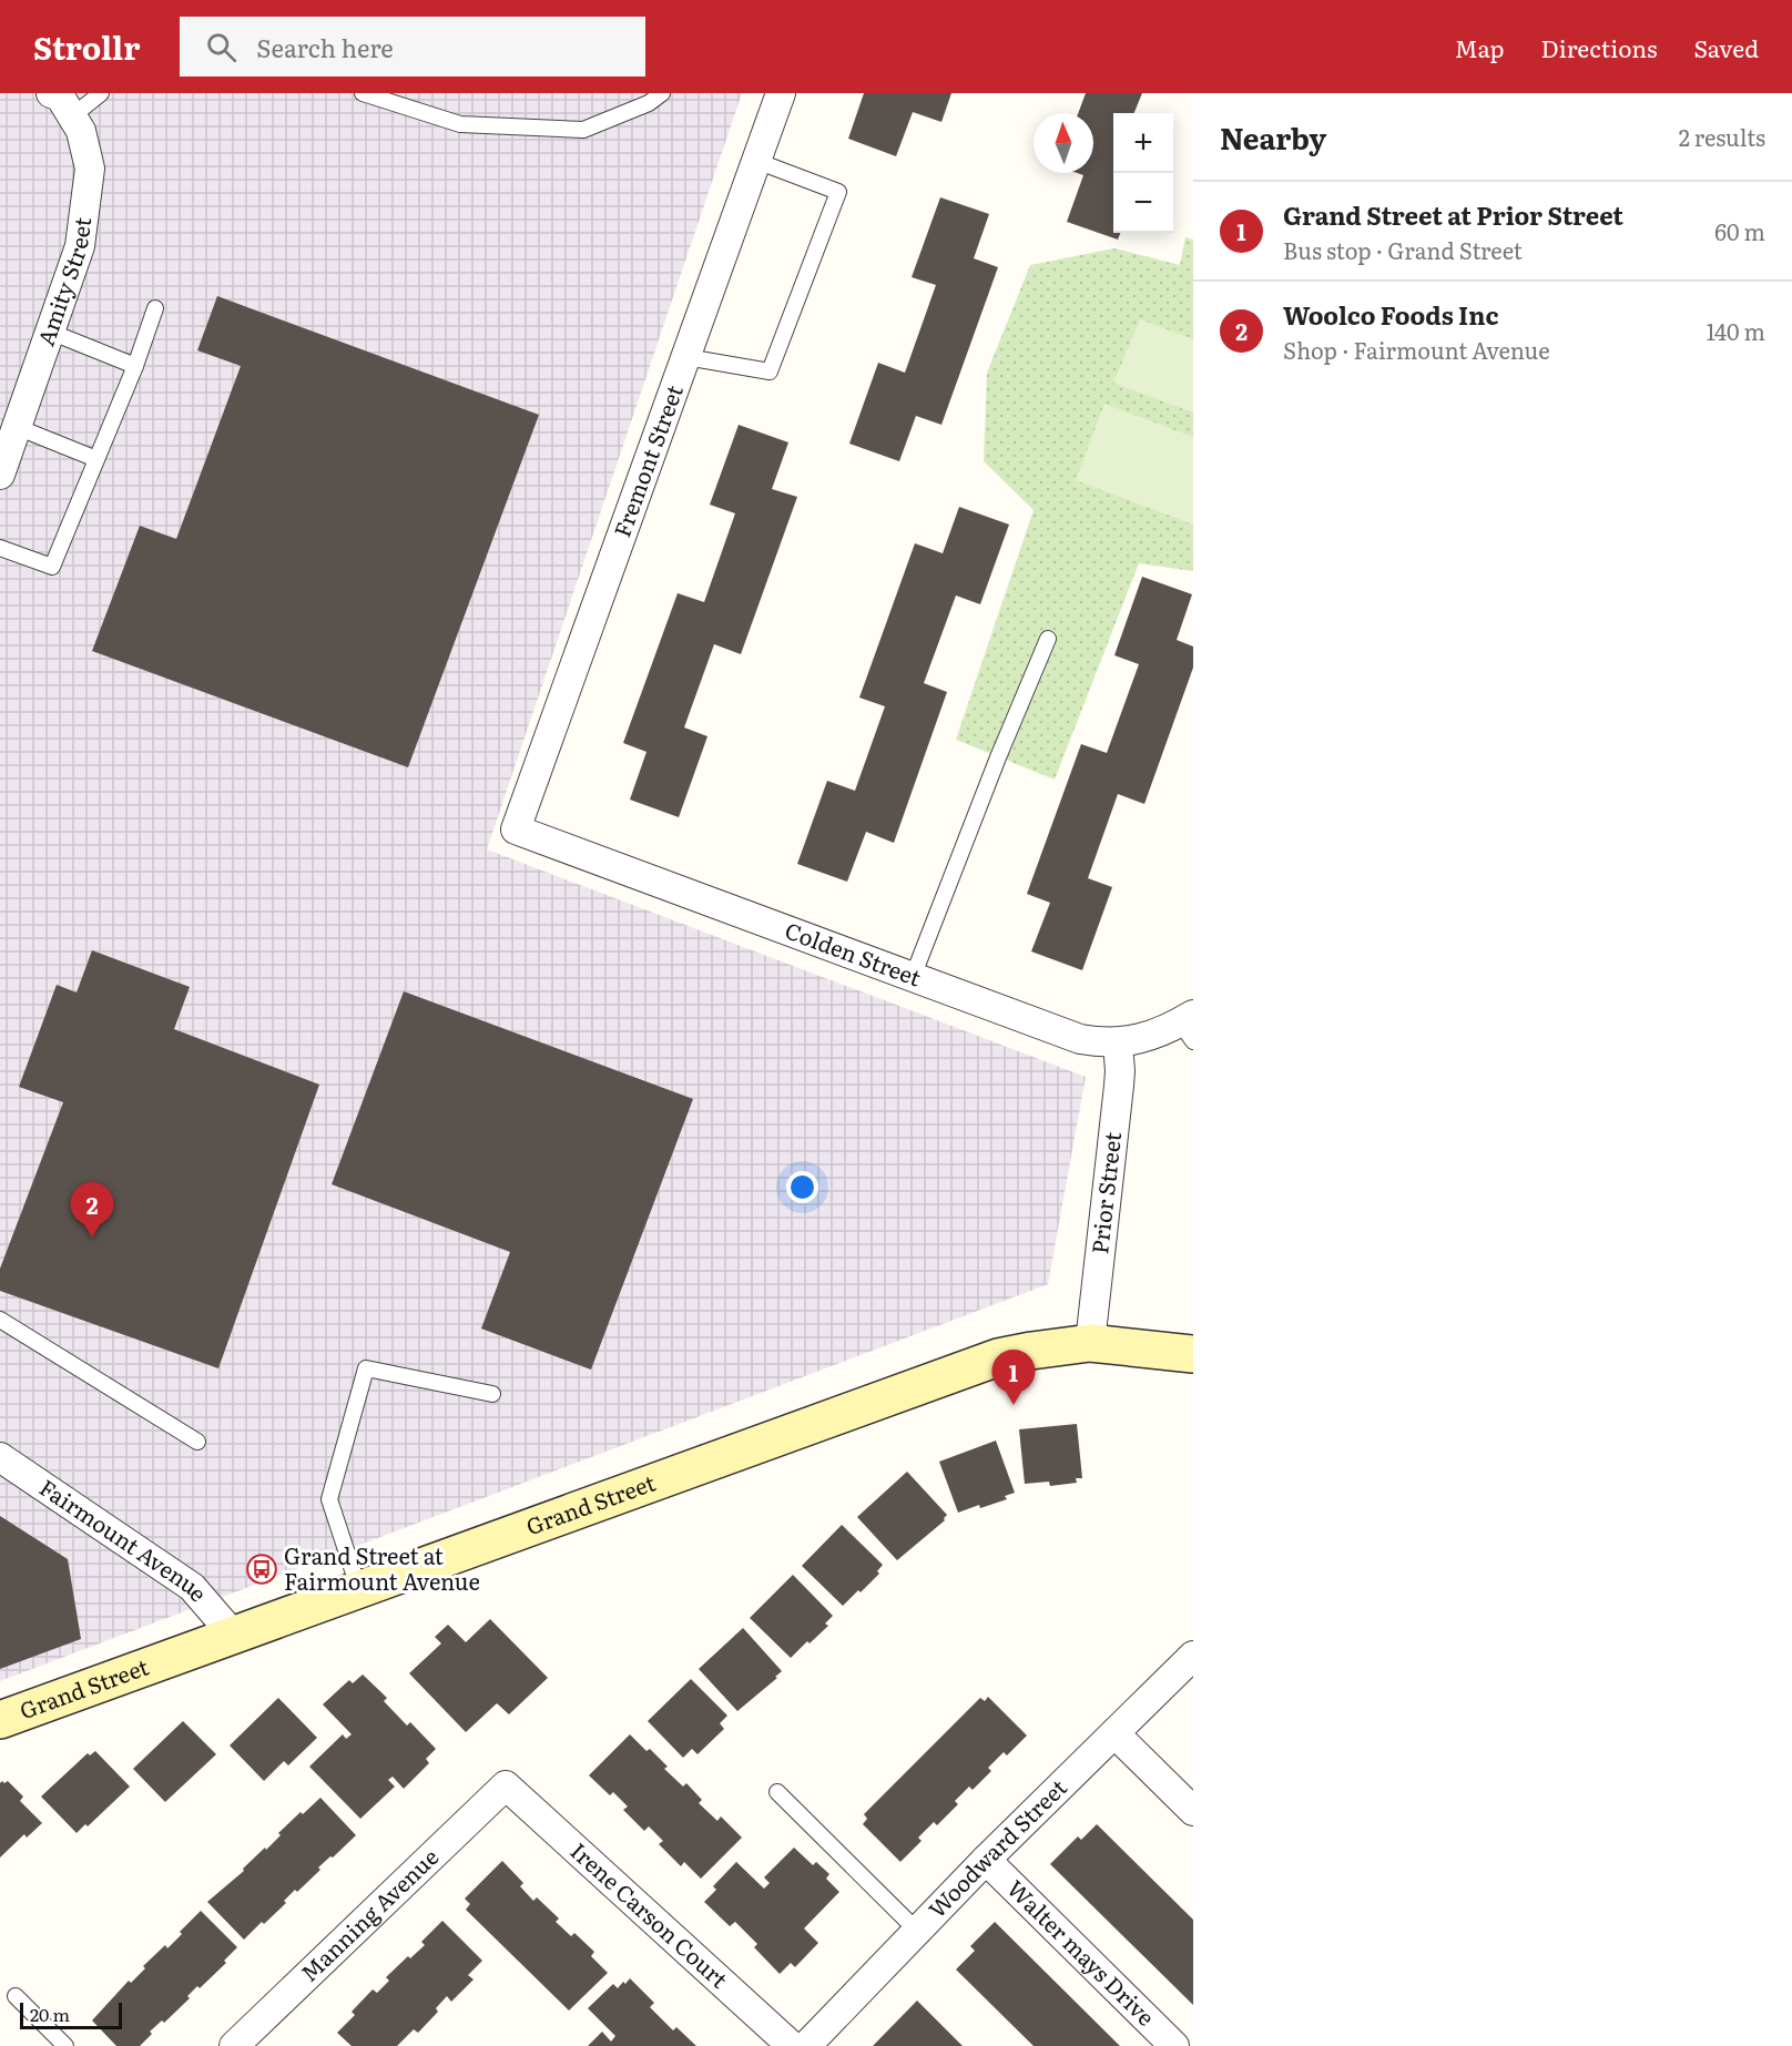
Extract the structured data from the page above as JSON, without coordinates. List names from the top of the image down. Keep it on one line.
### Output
{"streets":{"main road":["Grand Street"],"street":["Amity Street","Fremont Street","Colden Street","Prior Street","Fairmount Avenue","Woodward Street","Manning Avenue","Irene Carson Court","Walter mays Drive"]},"crossings":[["Fremont Street","Colden Street"],["Colden Street","Prior Street"],["Prior Street","Grand Street"],["Grand Street","Fairmount Avenue"],["Woodward Street","Walter mays Drive"],["Manning Avenue","Irene Carson Court"]],"places":{"bus stop":["Grand Street at Fairmount Avenue"]},"scale_bar":"20 m","north":"top","page":{"header":"Strollr","search":"Search here","nav":["Map","Directions","Saved"],"heading":["Nearby","2 results"],"map_buttons":["+","−"],"list":[{"mark":"1","name":"Grand Street at Prior Street","note":"Bus stop · Grand Street","value":"60 m"},{"mark":"2","name":"Woolco Foods Inc","note":"Shop · Fairmount Avenue","value":"140 m"}],"pins":["2","1"],"scale":"20 m"}}
